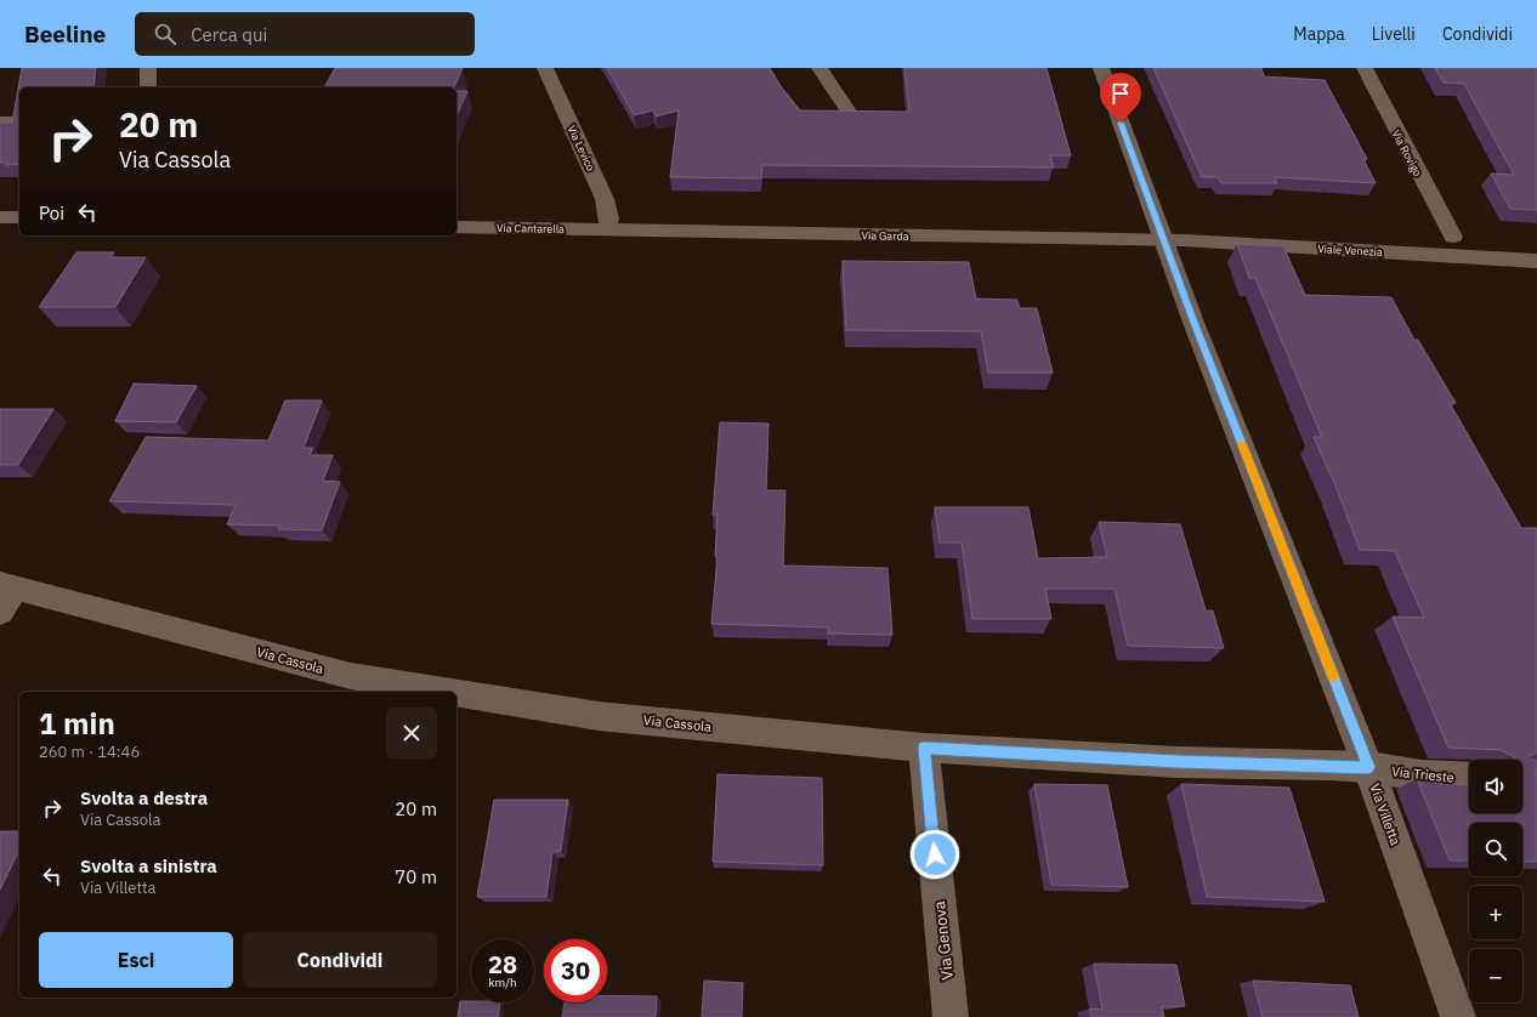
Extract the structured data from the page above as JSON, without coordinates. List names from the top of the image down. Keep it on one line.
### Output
{"streets":{"street":["Via Levico","Via Rovigo","Via Cantarella","Via Garda","Viale Venezia","Via Cassola","Via Trieste","Via Villetta","Via Genova"]},"crossings":[["Via Levico","Via Cantarella"],["Via Levico","Via Garda"],["Via Cantarella","Via Garda"],["Via Garda","Viale Venezia"],["Via Garda","Via Villetta"],["Viale Venezia","Via Villetta"],["Via Cassola","Via Trieste"],["Via Cassola","Via Villetta"],["Via Cassola","Via Genova"],["Via Trieste","Via Villetta"]],"page":{"header":"Beeline","search":"Cerca qui","nav":["Mappa","Livelli","Condividi"],"turn":["20 m","Via Cassola"],"then":"Poi","heading":["1 min","260 m · 14:46"],"map_buttons":["+","−"],"list":[{"name":"Svolta a destra","note":"Via Cassola","value":"20 m"},{"name":"Svolta a sinistra","note":"Via Villetta","value":"70 m"}],"buttons":["Esci","Condividi"],"speed":"28 km/h","limit":"30"}}
